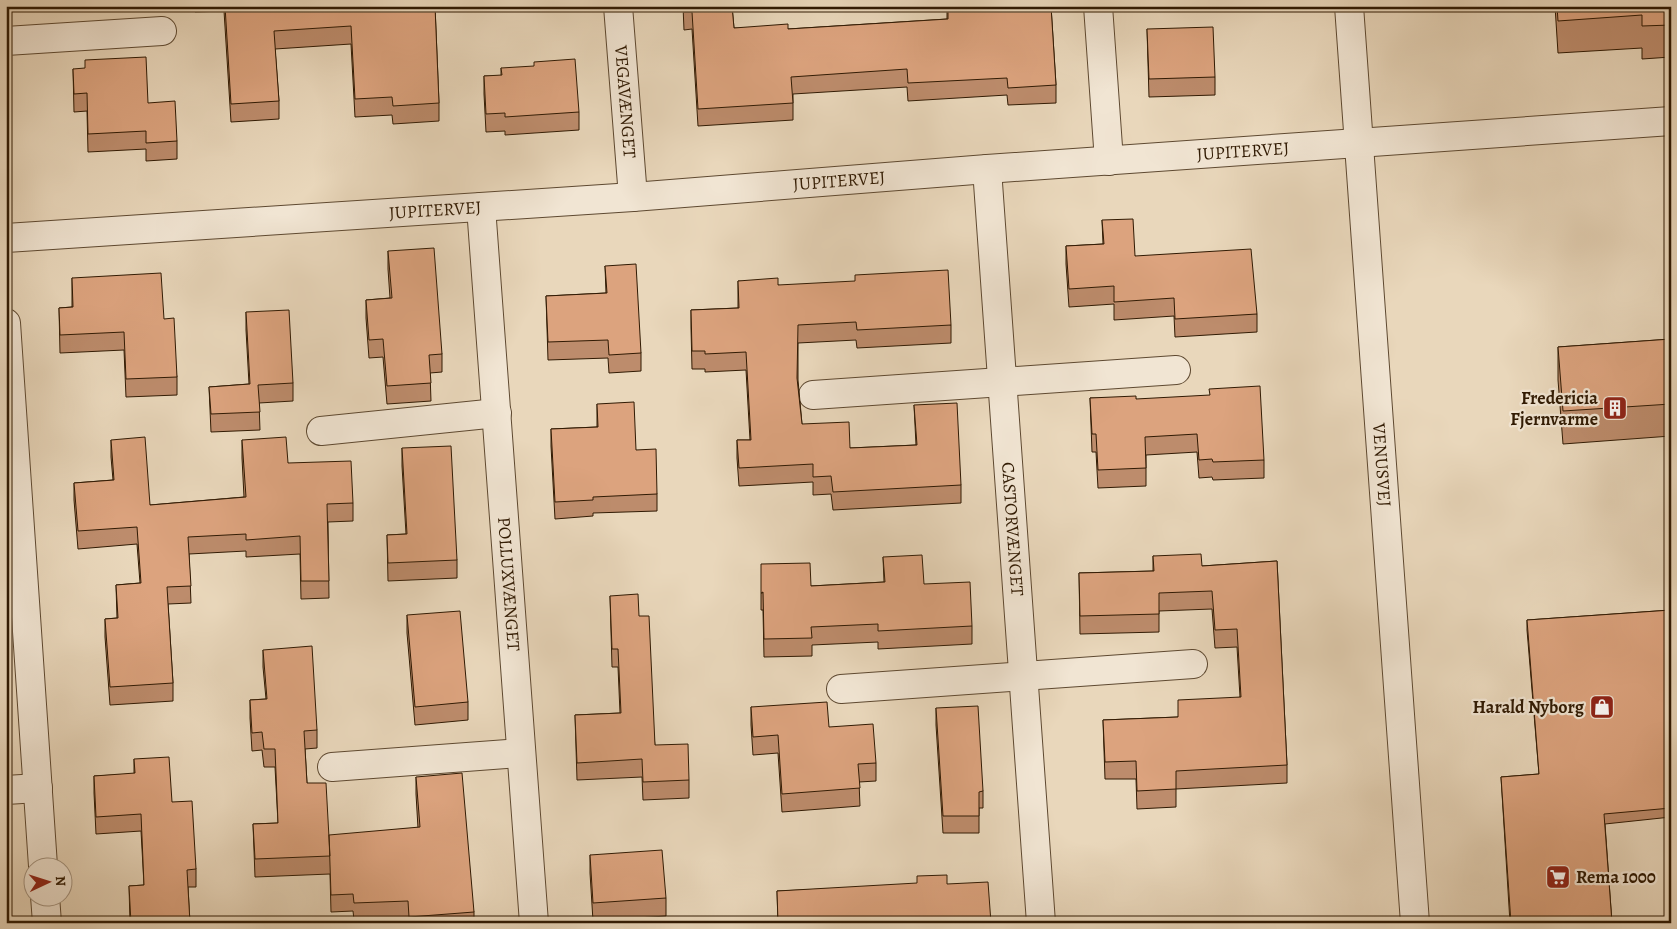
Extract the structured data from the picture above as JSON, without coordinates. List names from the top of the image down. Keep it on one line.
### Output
{"streets":{"street":["VEGAVÆNGET","JUPITERVEJ","VENUSVEJ","CASTORVÆNGET","POLLUXVÆNGET"]},"crossings":[["VEGAVÆNGET","JUPITERVEJ"],["JUPITERVEJ","VENUSVEJ"],["JUPITERVEJ","CASTORVÆNGET"],["JUPITERVEJ","POLLUXVÆNGET"]],"places":{"building":["Fredericia Fjernvarme"],"shop":["Harald Nyborg"],"supermarket":["Rema 1000"]},"north":"right"}
